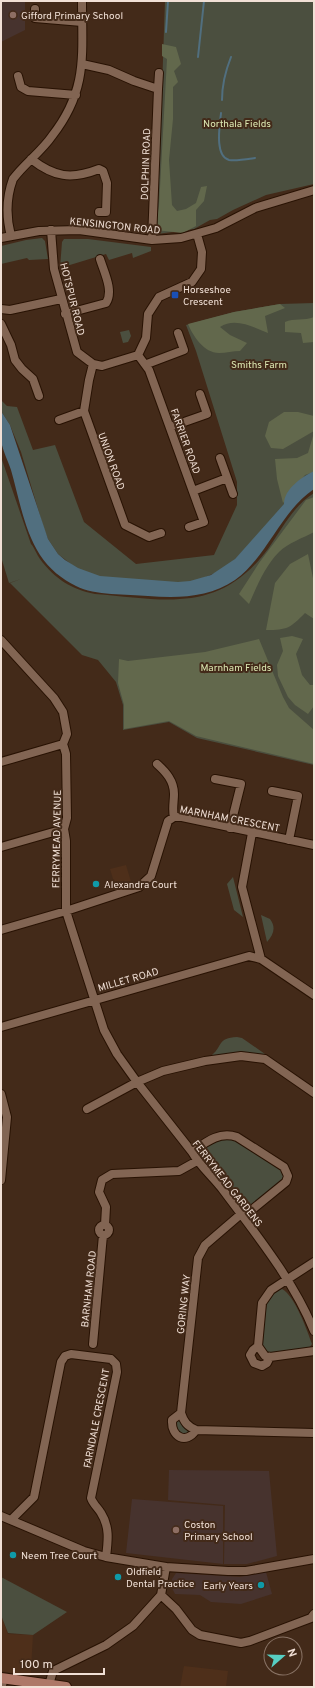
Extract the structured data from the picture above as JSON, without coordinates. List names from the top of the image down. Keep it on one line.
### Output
{"streets":{"street":["DOLPHIN ROAD","KENSINGTON ROAD","HOTSPUR ROAD","FARRIER ROAD","UNION ROAD","MARNHAM CRESCENT","FERRYMEAD AVENUE","MILLET ROAD","FERRYMEAD GARDENS","BARNHAM ROAD","GORING WAY","FARNDALE CRESCENT"]},"crossings":[["DOLPHIN ROAD","KENSINGTON ROAD"],["KENSINGTON ROAD","HOTSPUR ROAD"],["HOTSPUR ROAD","UNION ROAD"],["MARNHAM CRESCENT","FERRYMEAD AVENUE"],["FERRYMEAD AVENUE","MILLET ROAD"],["FERRYMEAD AVENUE","FERRYMEAD GARDENS"],["FERRYMEAD GARDENS","BARNHAM ROAD"],["FERRYMEAD GARDENS","GORING WAY"]],"parks":["Northala Fields","Smiths Farm","Marnham Fields"],"places":{"other":["Gifford Primary School","Alexandra Court","Coston Primary School","Neem Tree Court","Oldfield Dental Practice","Early Years"],"transit":["Horseshoe Crescent"]},"scale_bar":"100 m","north":"right"}
